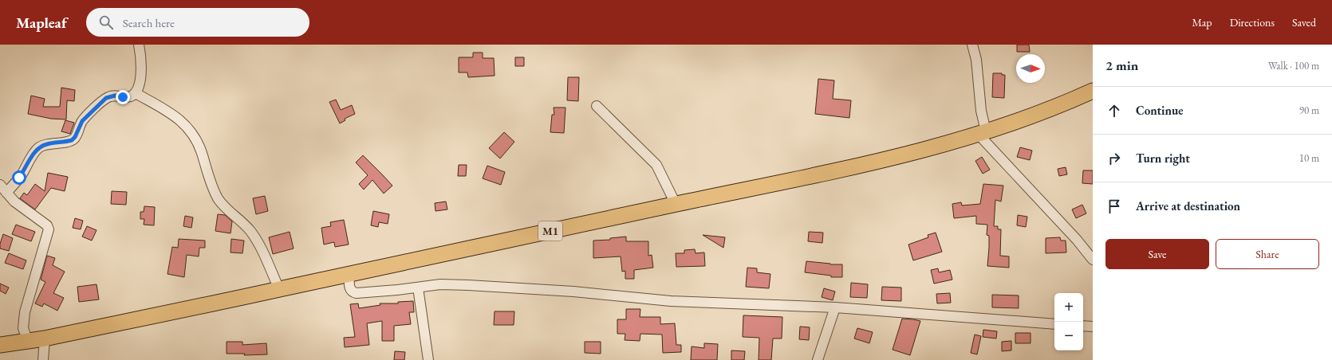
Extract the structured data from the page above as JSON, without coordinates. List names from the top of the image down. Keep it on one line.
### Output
{"streets":{"highway":["M1"]},"north":"right","page":{"header":"Mapleaf","search":"Search here","nav":["Map","Directions","Saved"],"heading":["2 min","Walk · 100 m"],"list":[["Continue","90 m"],["Turn right","10 m"],"Arrive at destination"],"buttons":["Save","Share"],"map_buttons":["+","−"]}}
